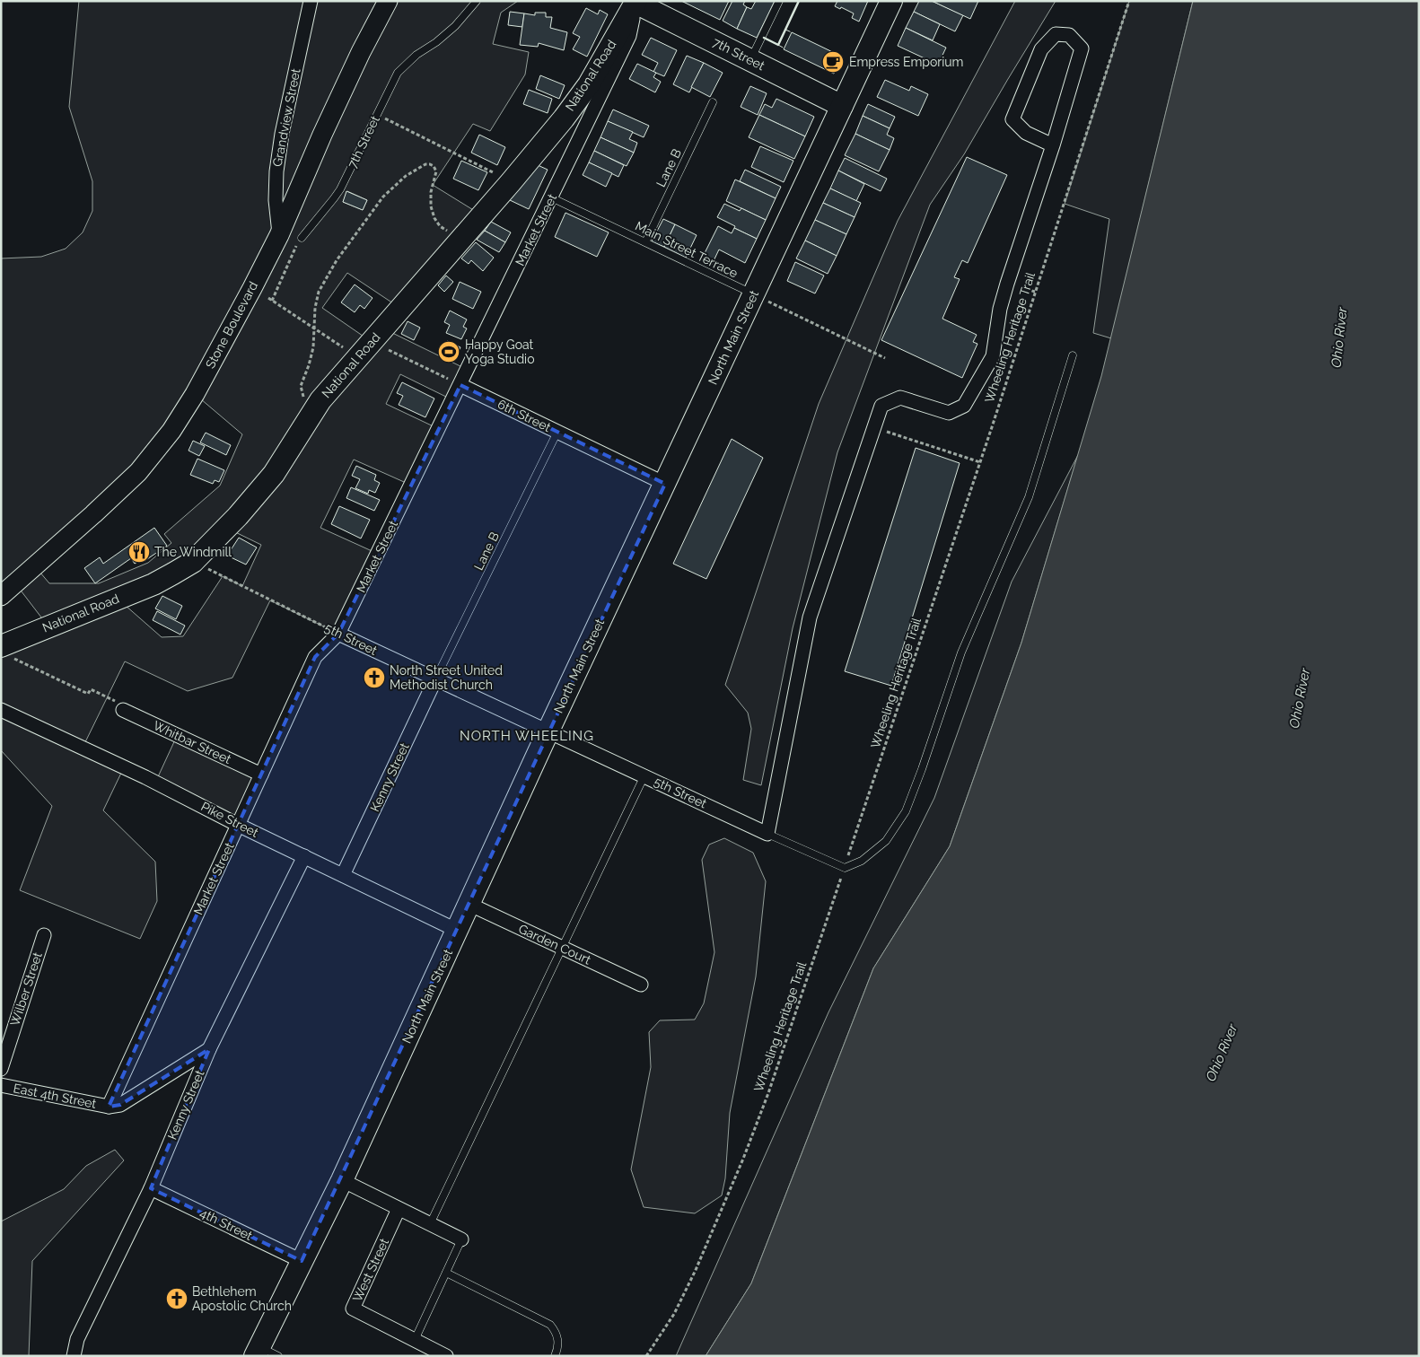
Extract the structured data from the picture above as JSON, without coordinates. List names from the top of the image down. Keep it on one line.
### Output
{"streets":{"main road":["7th Street","National Road","North Main Street"],"street":["Grandview Street","Market Street","Stone Boulevard","6th Street","5th Street","Whitbar Street","Kenny Street","Pike Street","Garden Court","Wilber Street","East 4th Street","4th Street","West Street"],"lane":["Lane B","Main Street Terrace"],"path":["Wheeling Heritage Trail"]},"crossings":[["7th Street","National Road"],["7th Street","Market Street"],["7th Street","North Main Street"],["National Road","Market Street"],["Grandview Street","Stone Boulevard"],["Lane B","Main Street Terrace"],["Lane B","6th Street"],["Lane B","5th Street"],["Lane B","Kenny Street"],["Market Street","Main Street Terrace"],["Market Street","6th Street"],["Market Street","5th Street"],["Market Street","Whitbar Street"],["Market Street","Pike Street"],["Market Street","East 4th Street"],["Main Street Terrace","North Main Street"],["North Main Street","6th Street"],["North Main Street","5th Street"],["North Main Street","Pike Street"],["North Main Street","Garden Court"],["North Main Street","4th Street"],["5th Street","Kenny Street"],["Kenny Street","Pike Street"],["Kenny Street","4th Street"]],"districts":["NORTH WHEELING"],"water":["Ohio River"],"places":{"cafe":["Empress Emporium"],"sports":["Happy Goat Yoga Studio"],"restaurant":["The Windmill"],"church":["North Street United Methodist Church","Bethlehem Apostolic Church"]}}
